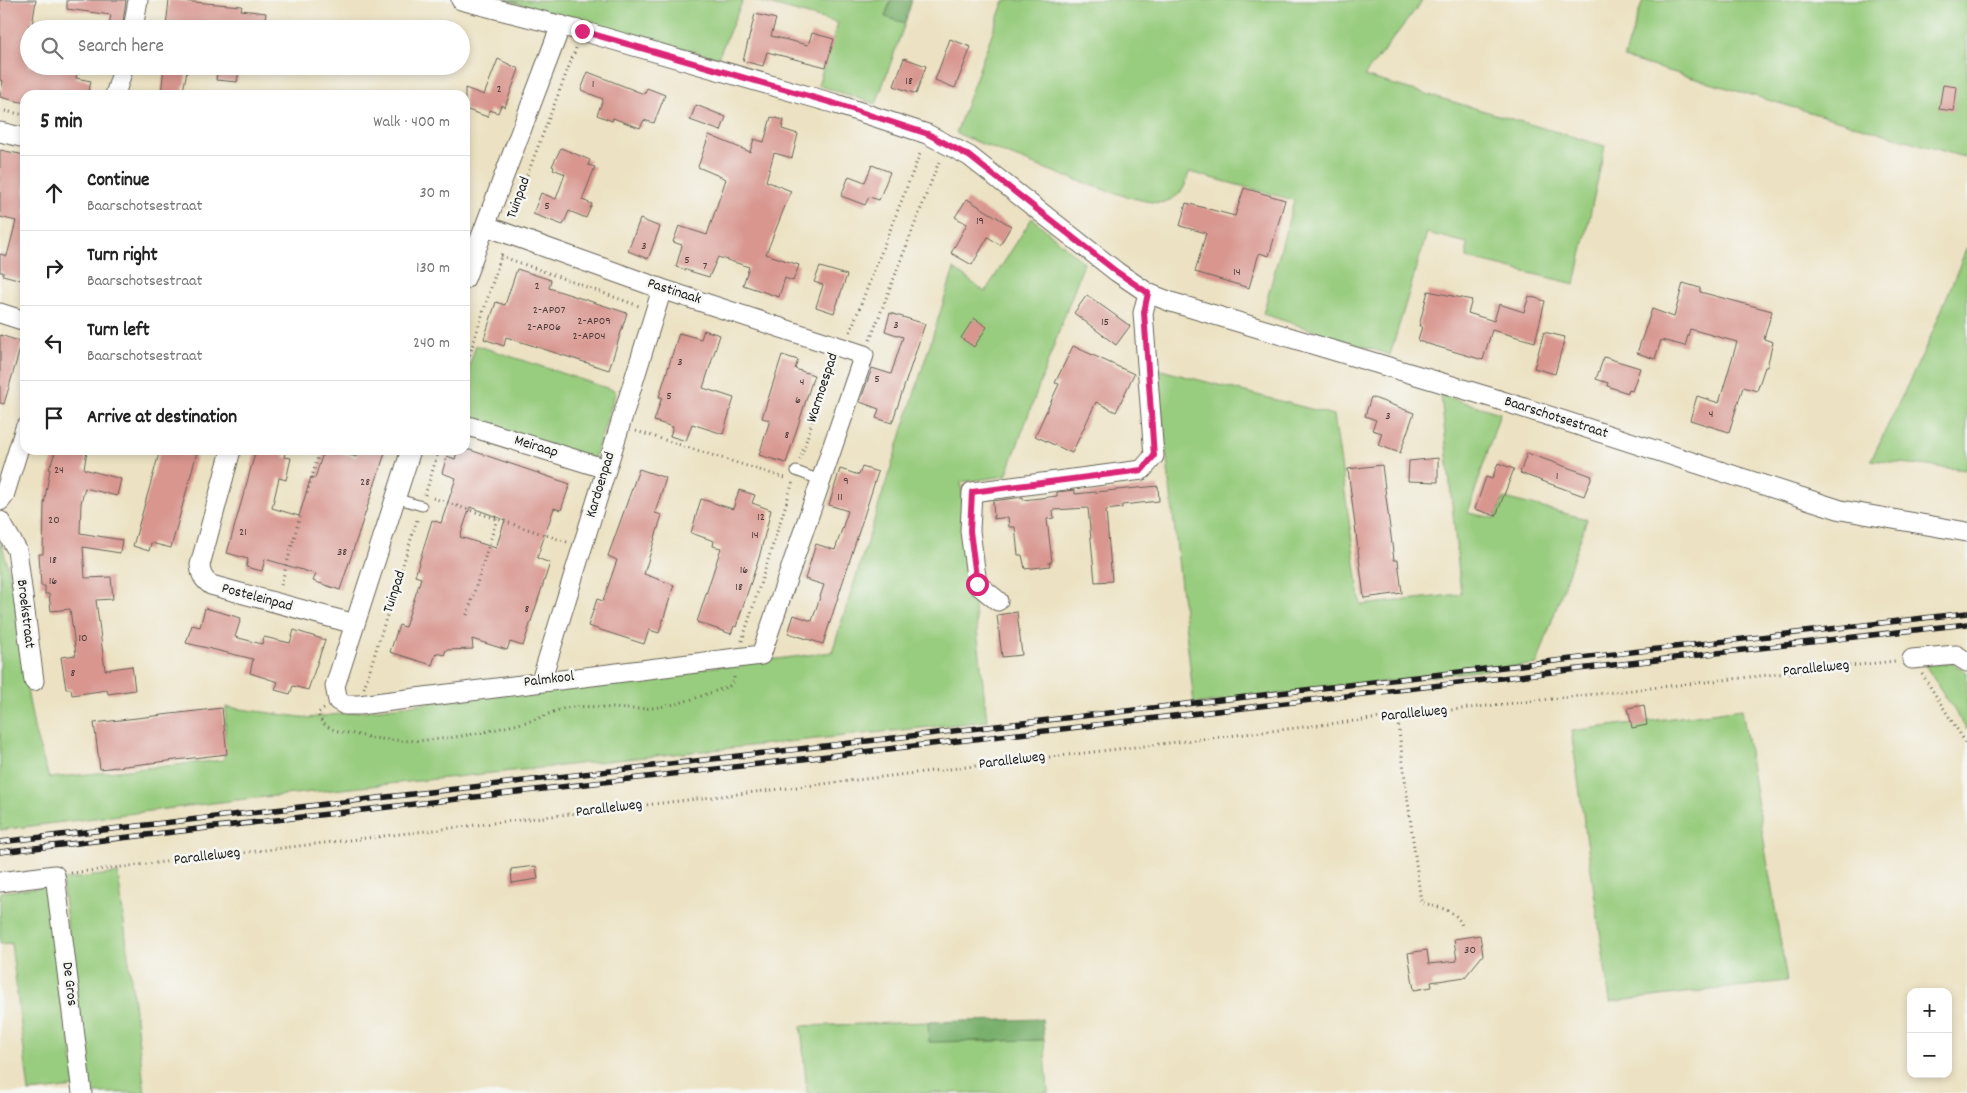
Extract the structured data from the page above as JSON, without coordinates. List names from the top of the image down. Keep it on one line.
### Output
{"streets":{"street":["Tuinpad","Pastinaak","Warmoespad","Baarschotsestraat","Meiraap","Kardoenpad","Posteleinpad","Broekstraat","Palmkool","De Gros"],"path":["Parallelweg"]},"crossings":[["Tuinpad","Pastinaak"],["Tuinpad","Warmoespad"],["Tuinpad","Baarschotsestraat"],["Tuinpad","Posteleinpad"],["Tuinpad","Palmkool"],["Pastinaak","Warmoespad"],["Pastinaak","Kardoenpad"],["Warmoespad","Baarschotsestraat"],["Warmoespad","Palmkool"],["Meiraap","Kardoenpad"],["Kardoenpad","Palmkool"],["Parallelweg","De Gros"]],"house_numbers":["18","1","2","5","19","3","5","7","14","2","2-AP07","2-AP09","15","3","2-AP06","2-AP04","3","5","4","5","6","4","3","8","24","1","9","28","11","12","20","21","14","38","18","16","16","18","8","10","8","30"],"page":{"search":"Search here","heading":["5 min","Walk · 400 m"],"list":[["Continue","Baarschotsestraat","30 m"],["Turn right","Baarschotsestraat","130 m"],["Turn left","Baarschotsestraat","240 m"],"Arrive at destination"],"map_buttons":["+","−"]}}
